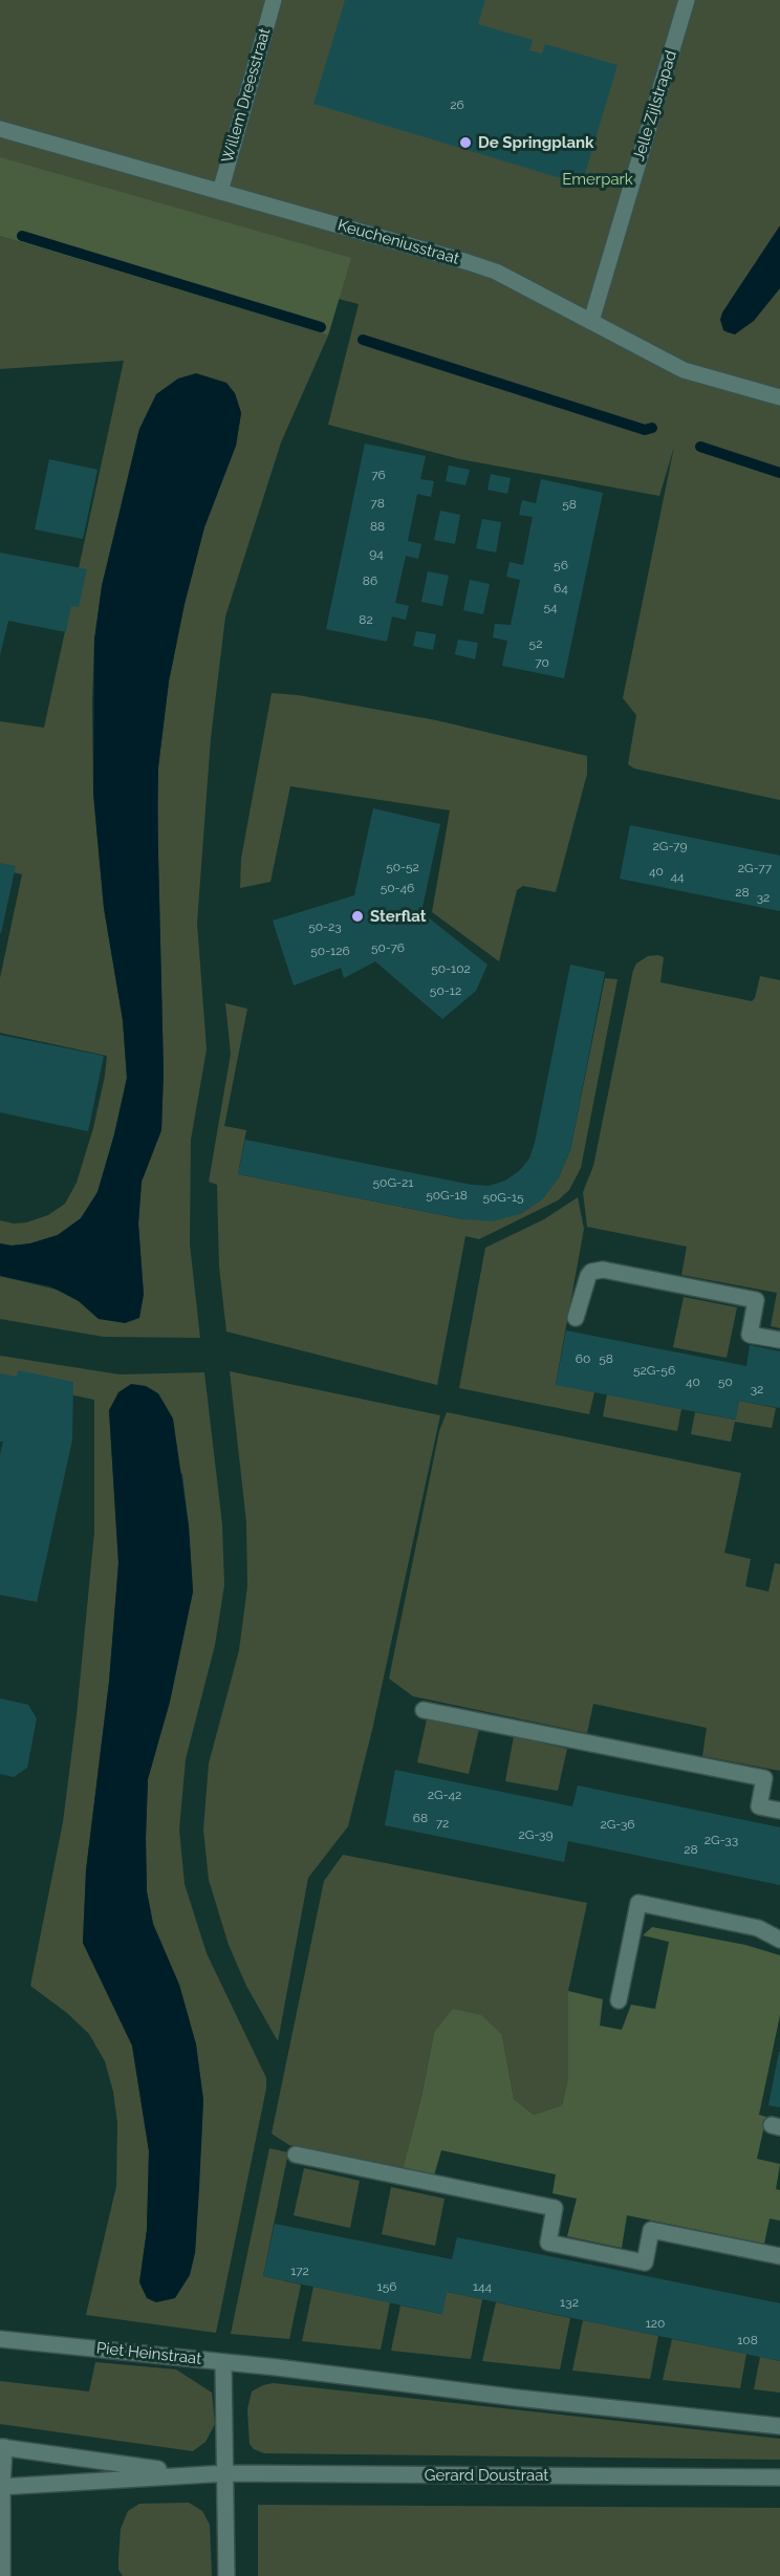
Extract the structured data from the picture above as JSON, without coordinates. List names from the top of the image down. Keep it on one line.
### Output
{"streets":{"street":["Willem Dreesstraat","Jelle Zijlstrapad","Keucheniusstraat","Piet Heinstraat","Gerard Doustraat"]},"crossings":[["Willem Dreesstraat","Keucheniusstraat"],["Jelle Zijlstrapad","Keucheniusstraat"],["Piet Heinstraat","Gerard Doustraat"]],"parks":["Emerpark"],"places":["De Springplank","Sterflat"],"house_numbers":["26","76","78","58","88","94","56","86","64","54","82","52","70","2G-79","50-52","2G-77","40","44","50-46","28","32","50-23","50-76","50-126","50-102","50-12","50G-21","50G-18","50G-15","60","58","52G-56","40","50","32","2G-42","68","72","2G-36","2G-39","2G-33","28","172","156","144","132","120","108"]}
